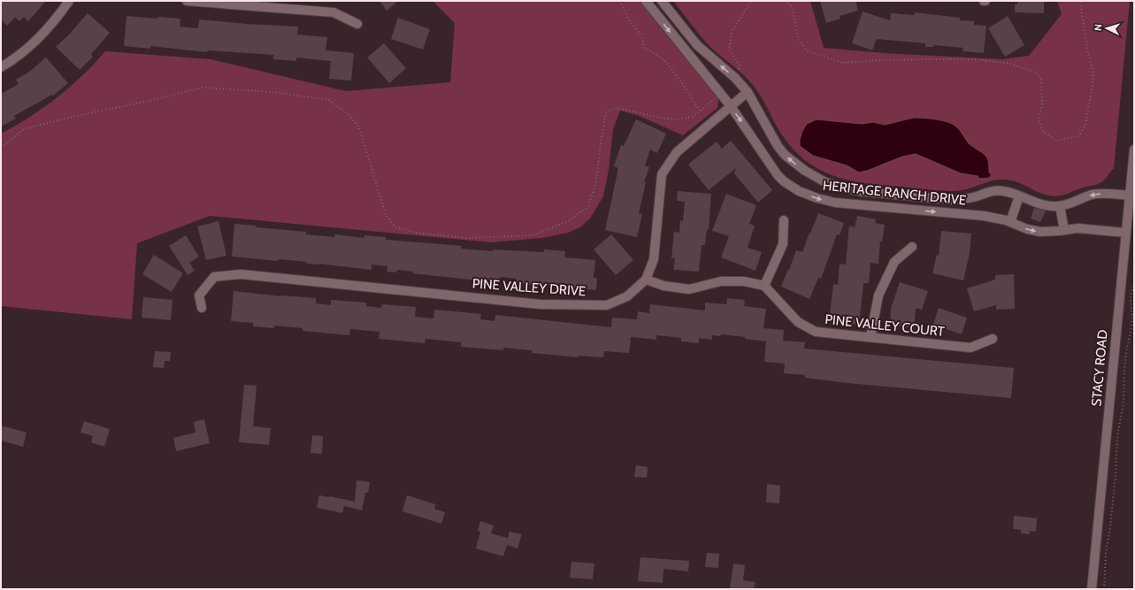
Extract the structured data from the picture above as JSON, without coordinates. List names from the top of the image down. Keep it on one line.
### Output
{"streets":{"street":["HERITAGE RANCH DRIVE","PINE VALLEY DRIVE","PINE VALLEY COURT","STACY ROAD"]},"crossings":[["HERITAGE RANCH DRIVE","PINE VALLEY DRIVE"],["HERITAGE RANCH DRIVE","STACY ROAD"]],"north":"left"}
